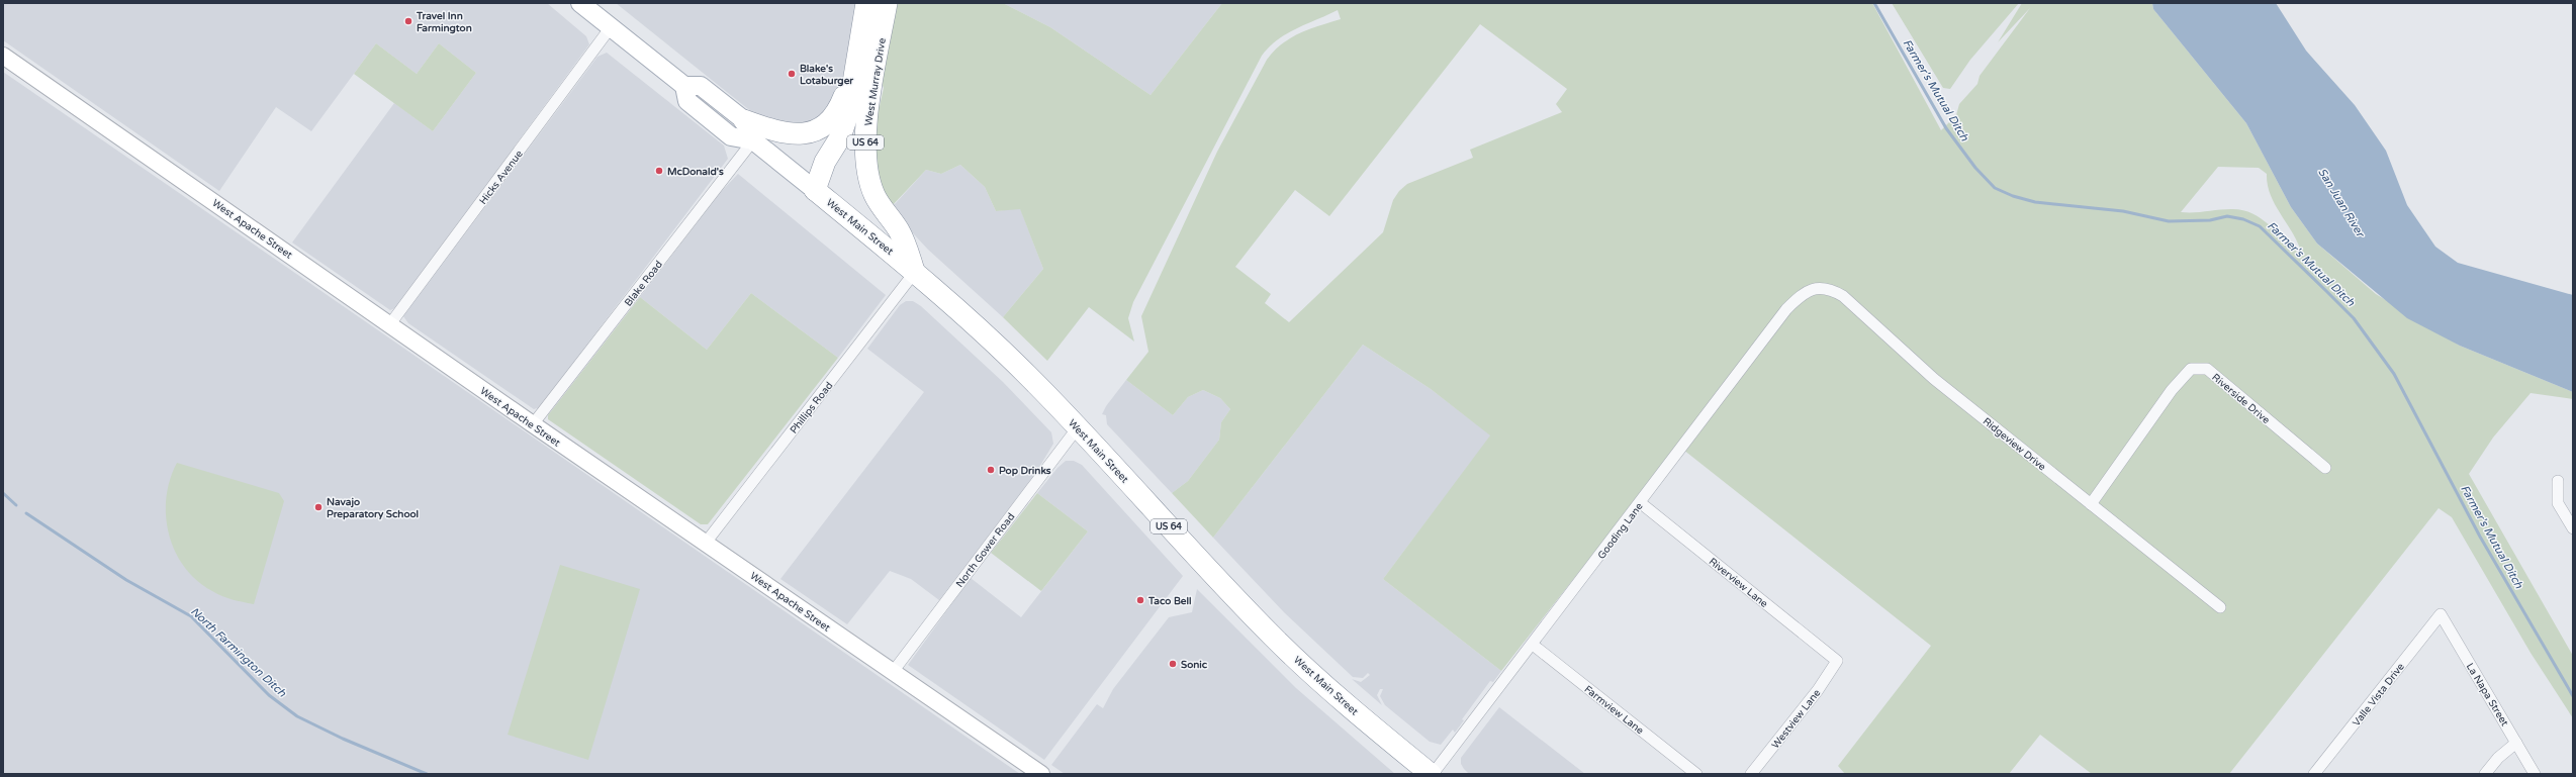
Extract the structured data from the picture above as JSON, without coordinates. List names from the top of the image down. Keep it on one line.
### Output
{"streets":{"highway":["West Murray Drive","US 64","West Main Street"],"main road":["West Apache Street"],"street":["Hicks Avenue","Blake Road","Riverside Drive","Phillips Road","Ridgeview Drive","Gooding Lane","North Gower Road","Riverview Lane","Valle Vista Drive","La Napa Street","Farmview Lane","Westview Lane"]},"crossings":[["West Murray Drive","West Main Street"],["West Murray Drive","Phillips Road"],["Hicks Avenue","West Apache Street"],["West Main Street","Blake Road"],["West Main Street","Phillips Road"],["West Main Street","Gooding Lane"],["West Main Street","North Gower Road"],["West Apache Street","Blake Road"],["West Apache Street","Phillips Road"],["West Apache Street","North Gower Road"],["Riverside Drive","Ridgeview Drive"],["Ridgeview Drive","Gooding Lane"],["Gooding Lane","Riverview Lane"],["Gooding Lane","Farmview Lane"],["Riverview Lane","Westview Lane"],["Valle Vista Drive","La Napa Street"]],"water":["Farmer's Mutual Ditch","San Juan River","North Farmington Ditch"],"places":["Travel Inn Farmington","Blake's Lotaburger","McDonald's","Pop Drinks","Navajo Preparatory School","Taco Bell","Sonic"]}
